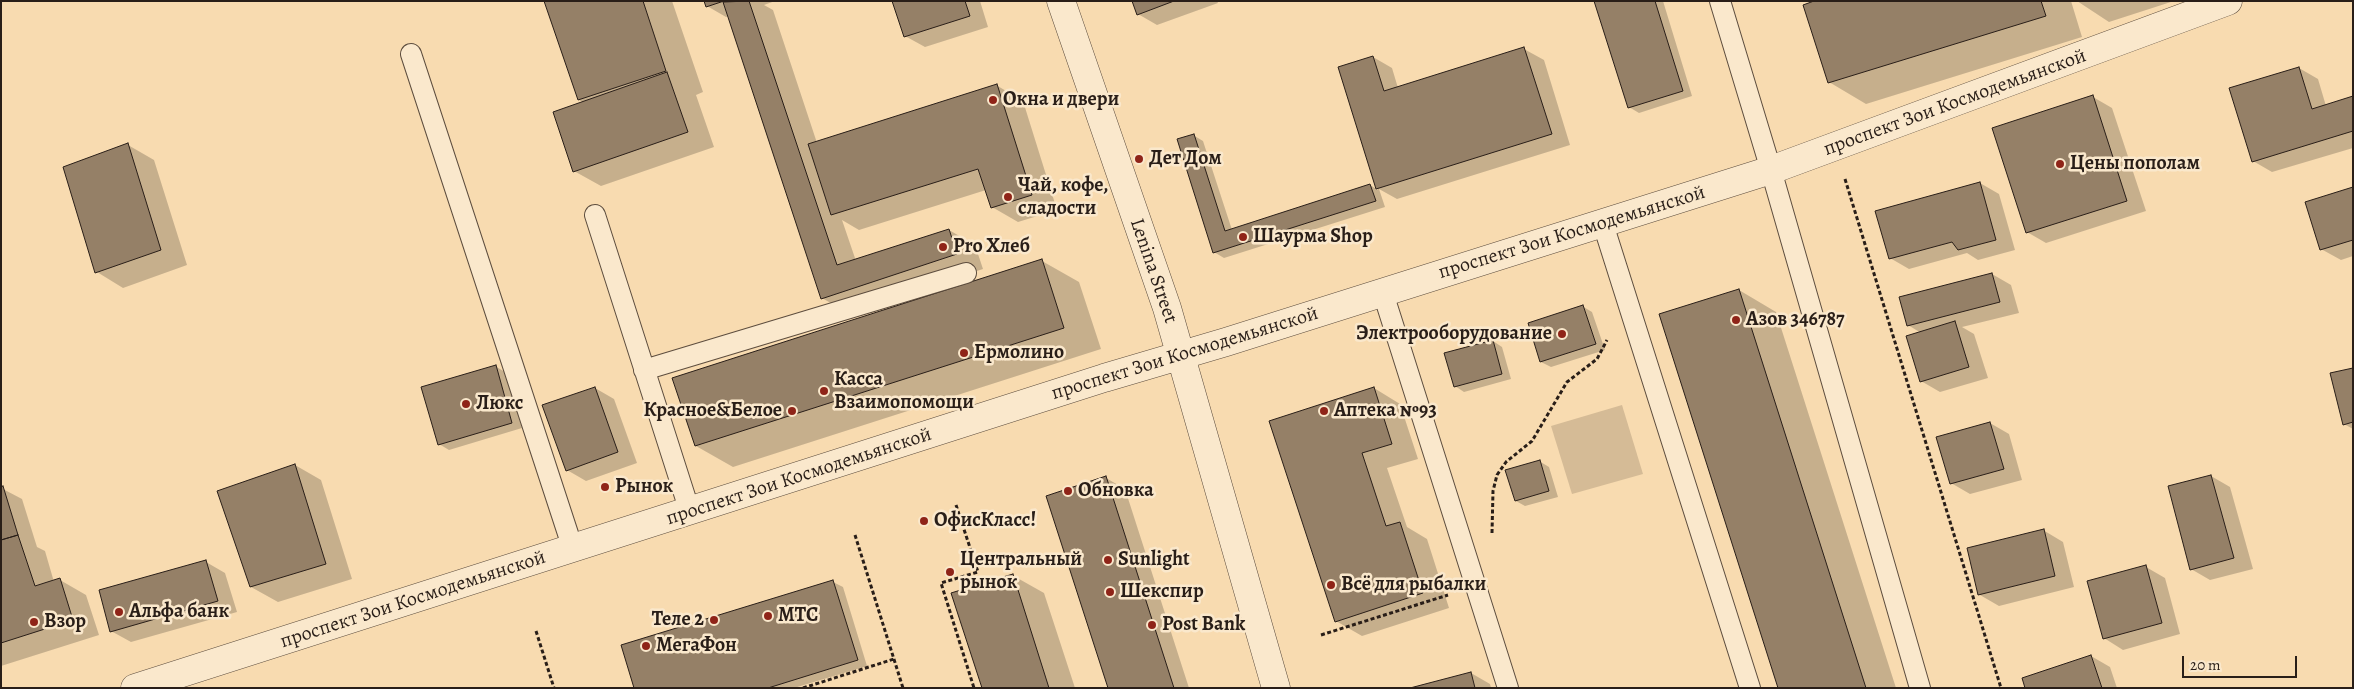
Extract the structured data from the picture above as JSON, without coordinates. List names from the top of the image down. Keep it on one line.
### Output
{"streets":{"street":["проспект Зои Космодемьянской","Lenina Street"]},"crossings":[["проспект Зои Космодемьянской","Lenina Street"]],"places":["Окна и двери","Дет Дом","Цены пополам","Чай, кофе, сладости","Шаурма Shop","Pro Хлеб","Азов 346787","Электрооборудование","Ермолино","Касса Взаимопомощи","Люкс","Красное&Белое","Аптека №93","Рынок","Обновка","ОфисКласс!","Sunlight","Центральный рынок","Всё для рыбалки","Шекспир","Альфа банк","МТС","Теле 2","Взор","Post Bank","МегаФон"],"scale_bar":"20 m"}
